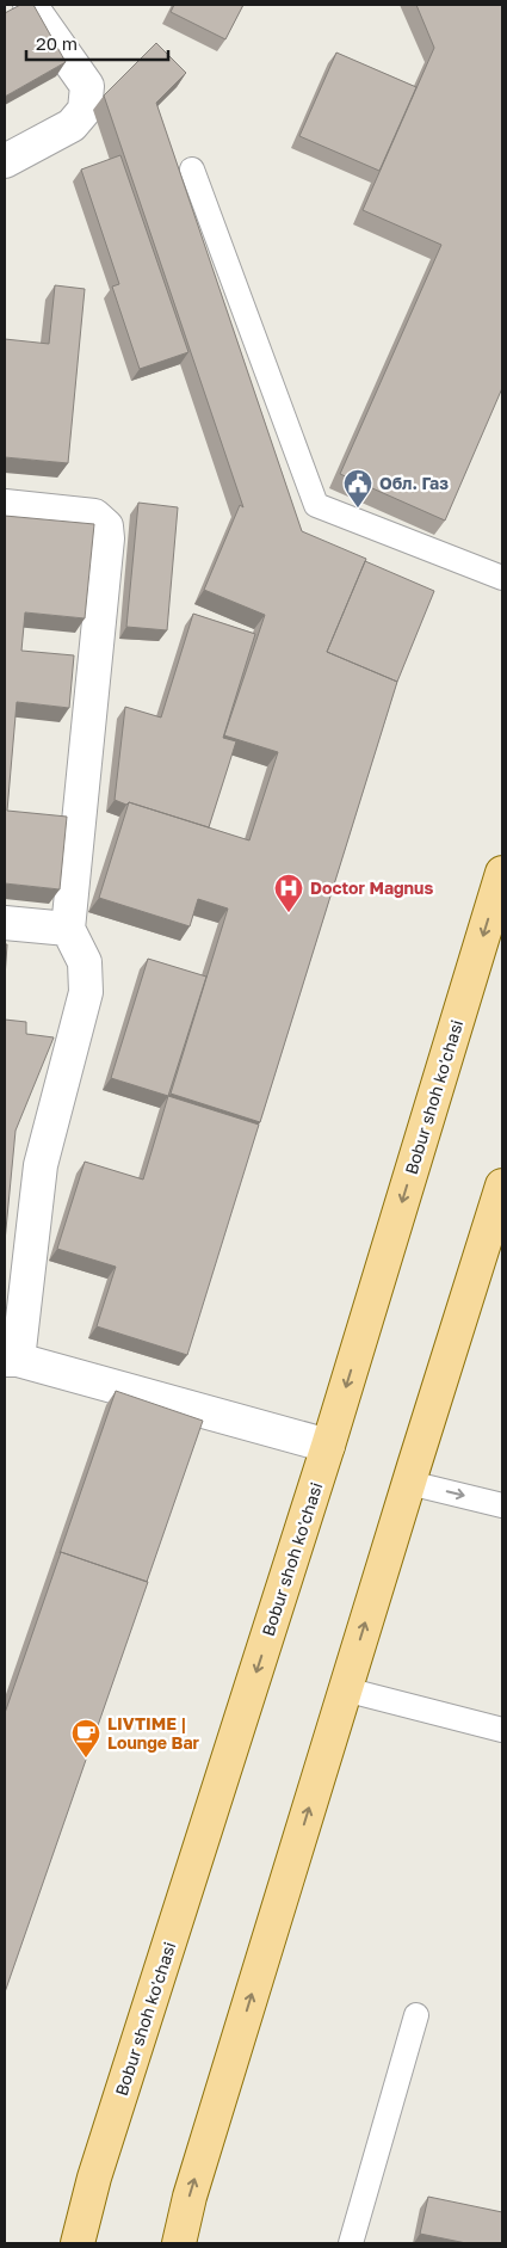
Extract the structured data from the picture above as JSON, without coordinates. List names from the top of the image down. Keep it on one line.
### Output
{"streets":{"main road":["Bobur shoh ko'chasi"]},"places":{"public building":["Обл. Газ"],"hospital":["Doctor Magnus"],"cafe":["LIVTIME | Lounge Bar"]},"scale_bar":"20 m"}
